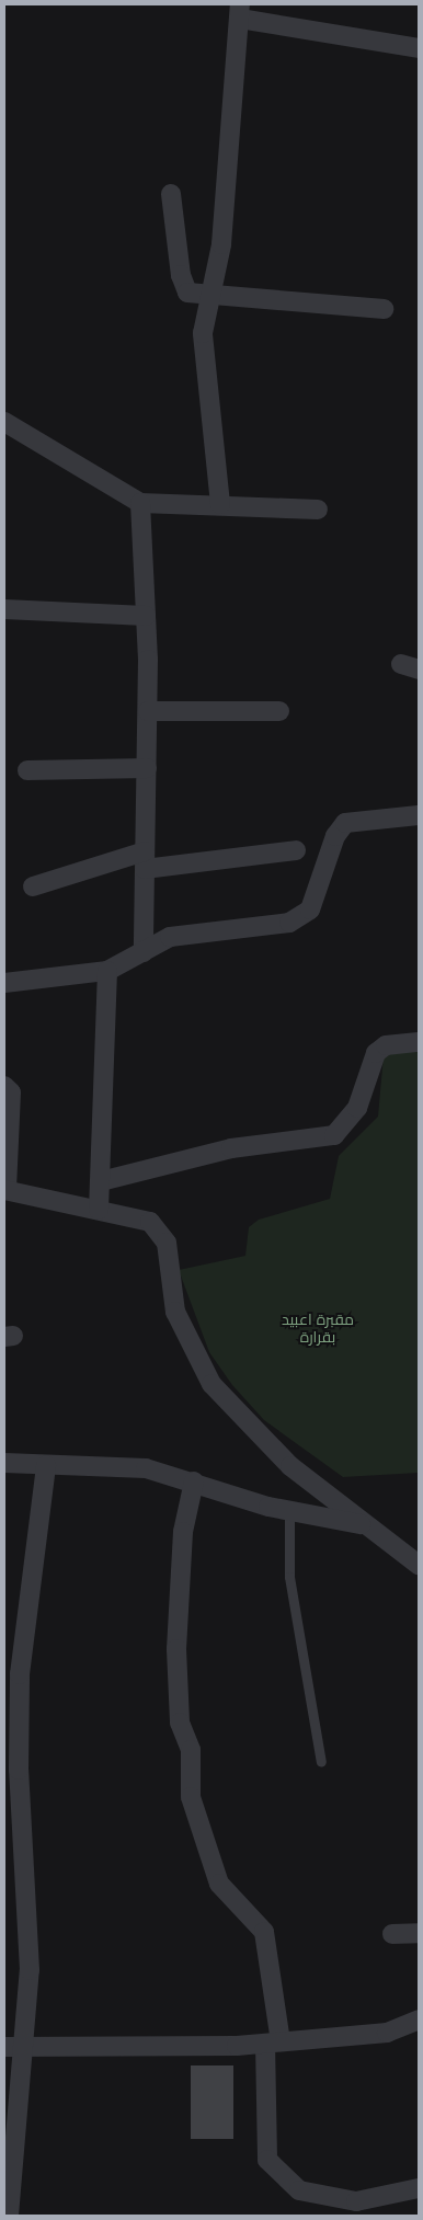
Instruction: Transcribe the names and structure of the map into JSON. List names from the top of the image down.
{
  "parks": ["مقبرة اعبيد بقرارة"]
}
